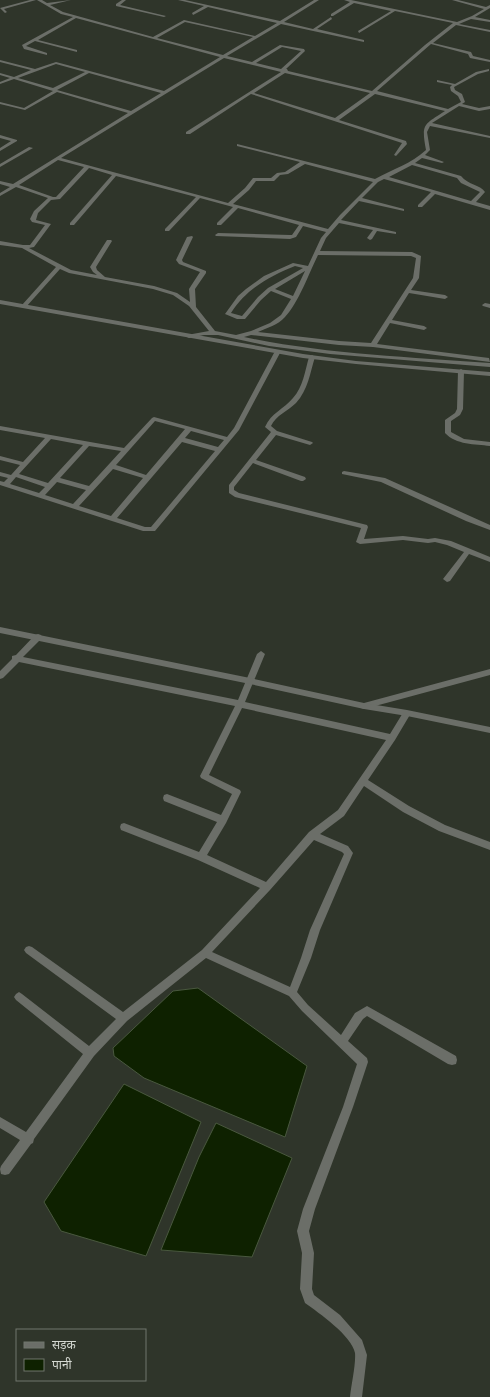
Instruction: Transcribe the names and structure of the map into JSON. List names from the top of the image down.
{
  "legend": ["सड़क", "पानी"]
}
